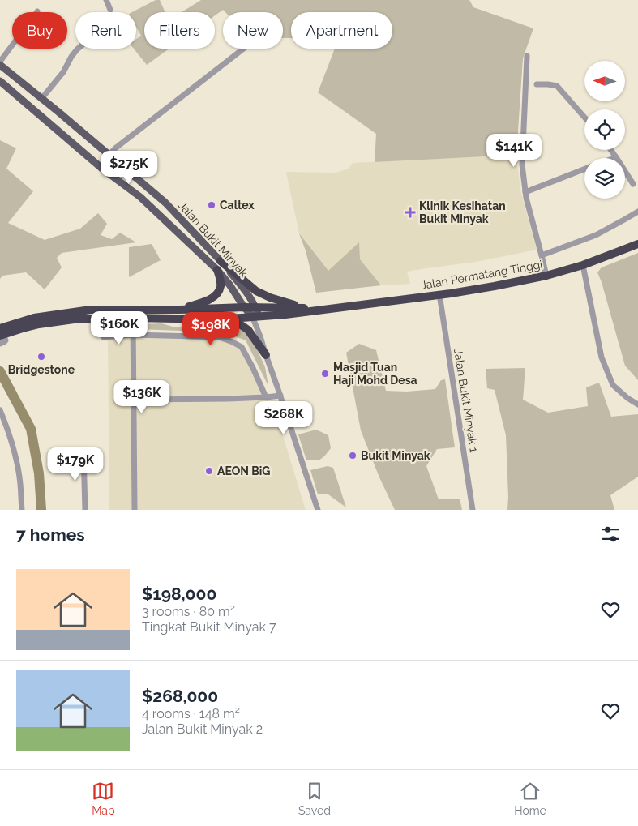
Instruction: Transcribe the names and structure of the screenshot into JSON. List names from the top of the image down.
{
  "streets": {
    "highway": ["Jalan Permatang Tinggi"],
    "main road": ["Jalan Bukit Minyak"],
    "street": ["Jalan Bukit Minyak 1"]
  },
  "crossings": [
    ["Jalan Permatang Tinggi", "Jalan Bukit Minyak 1"]
  ],
  "places": {
    "other": [
      "Caltex",
      "Bridgestone",
      "Masjid Tuan Haji Mohd Desa",
      "Bukit Minyak",
      "AEON BiG"
    ],
    "health": ["Klinik Kesihatan Bukit Minyak"]
  },
  "north": "left",
  "page": {
    "chip": [
      "Buy",
      "Rent",
      "Filters",
      "New",
      "Apartment"
    ],
    "price": [
      "$141K",
      "$275K",
      "$160K",
      "$198K",
      "$136K",
      "$268K",
      "$179K"
    ],
    "heading": "7 homes",
    "list": [
      {
        "name": "$198,000",
        "note": "3 rooms · 80 m² · Tingkat Bukit Minyak 7"
      },
      {
        "name": "$268,000",
        "note": "4 rooms · 148 m² · Jalan Bukit Minyak 2"
      }
    ],
    "tabs": ["Map", "Saved", "Home"]
  }
}
